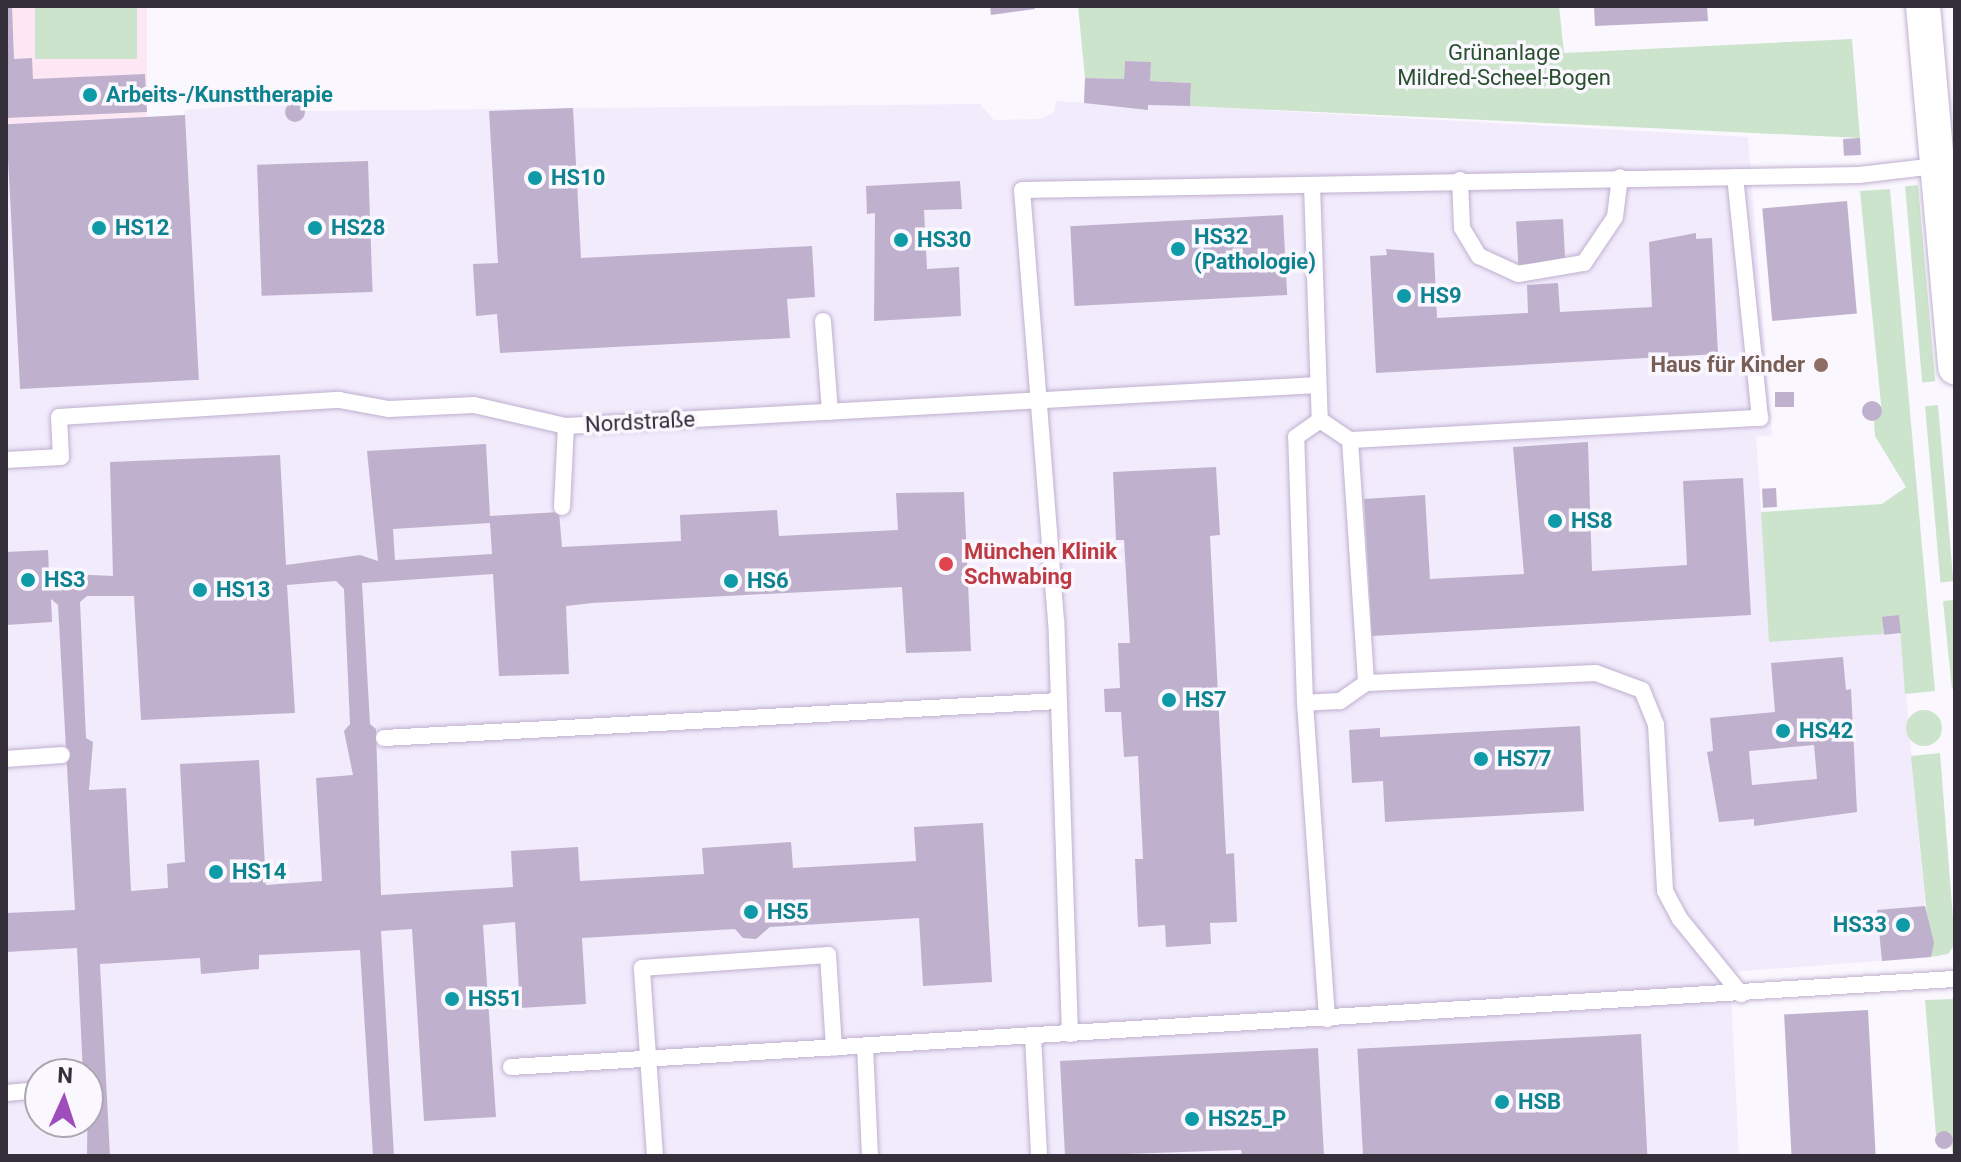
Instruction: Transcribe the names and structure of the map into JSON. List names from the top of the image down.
{
  "streets": {
    "lane": ["Nordstraße"]
  },
  "parks": ["Grünanlage Mildred-Scheel-Bogen"],
  "places": [
    "Arbeits-/Kunsttherapie",
    "HS10",
    "HS12",
    "HS28",
    "HS30",
    "HS32 (Pathologie)",
    "HS9",
    "Haus für Kinder",
    "HS8",
    "München Klinik Schwabing",
    "HS3",
    "HS6",
    "HS13",
    "HS7",
    "HS42",
    "HS77",
    "HS14",
    "HS5",
    "HS33",
    "HS51",
    "HSB",
    "HS25_P"
  ],
  "north": "top"
}
